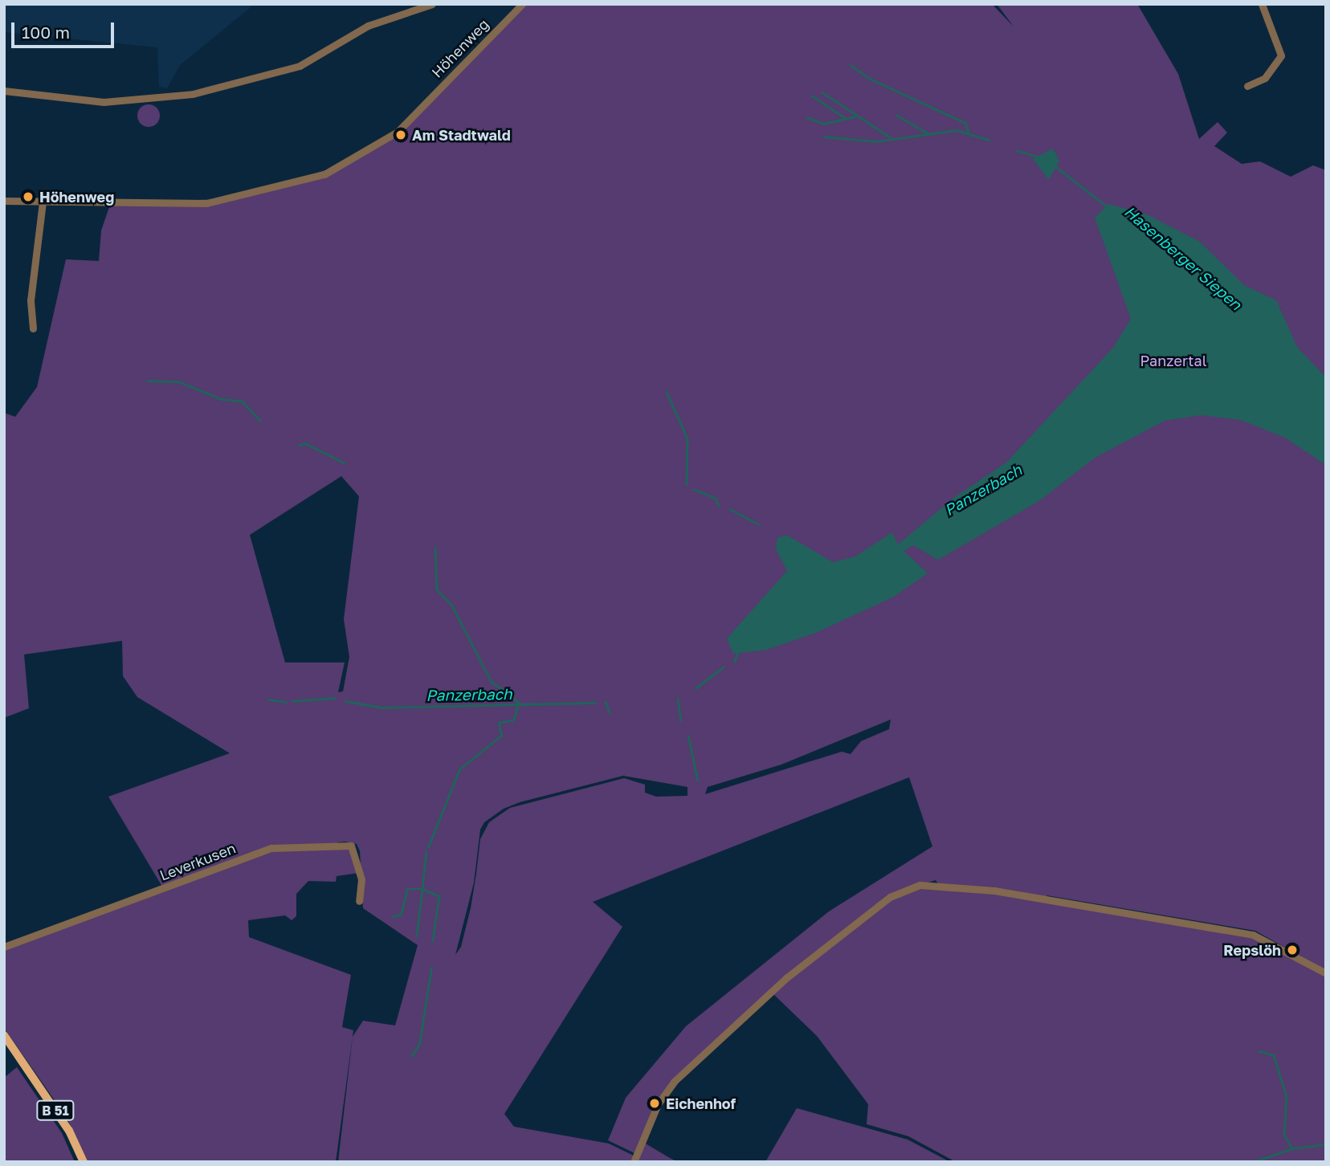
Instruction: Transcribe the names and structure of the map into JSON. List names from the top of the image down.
{
  "streets": {
    "main road": ["B 51"],
    "street": ["Höhenweg", "Leverkusen"]
  },
  "water": ["Hasenberger Siepen", "Panzerbach"],
  "parks": ["Panzertal"],
  "places": [
    "Am Stadtwald",
    "Höhenweg",
    "Repslöh",
    "Eichenhof"
  ],
  "scale_bar": "100 m"
}
